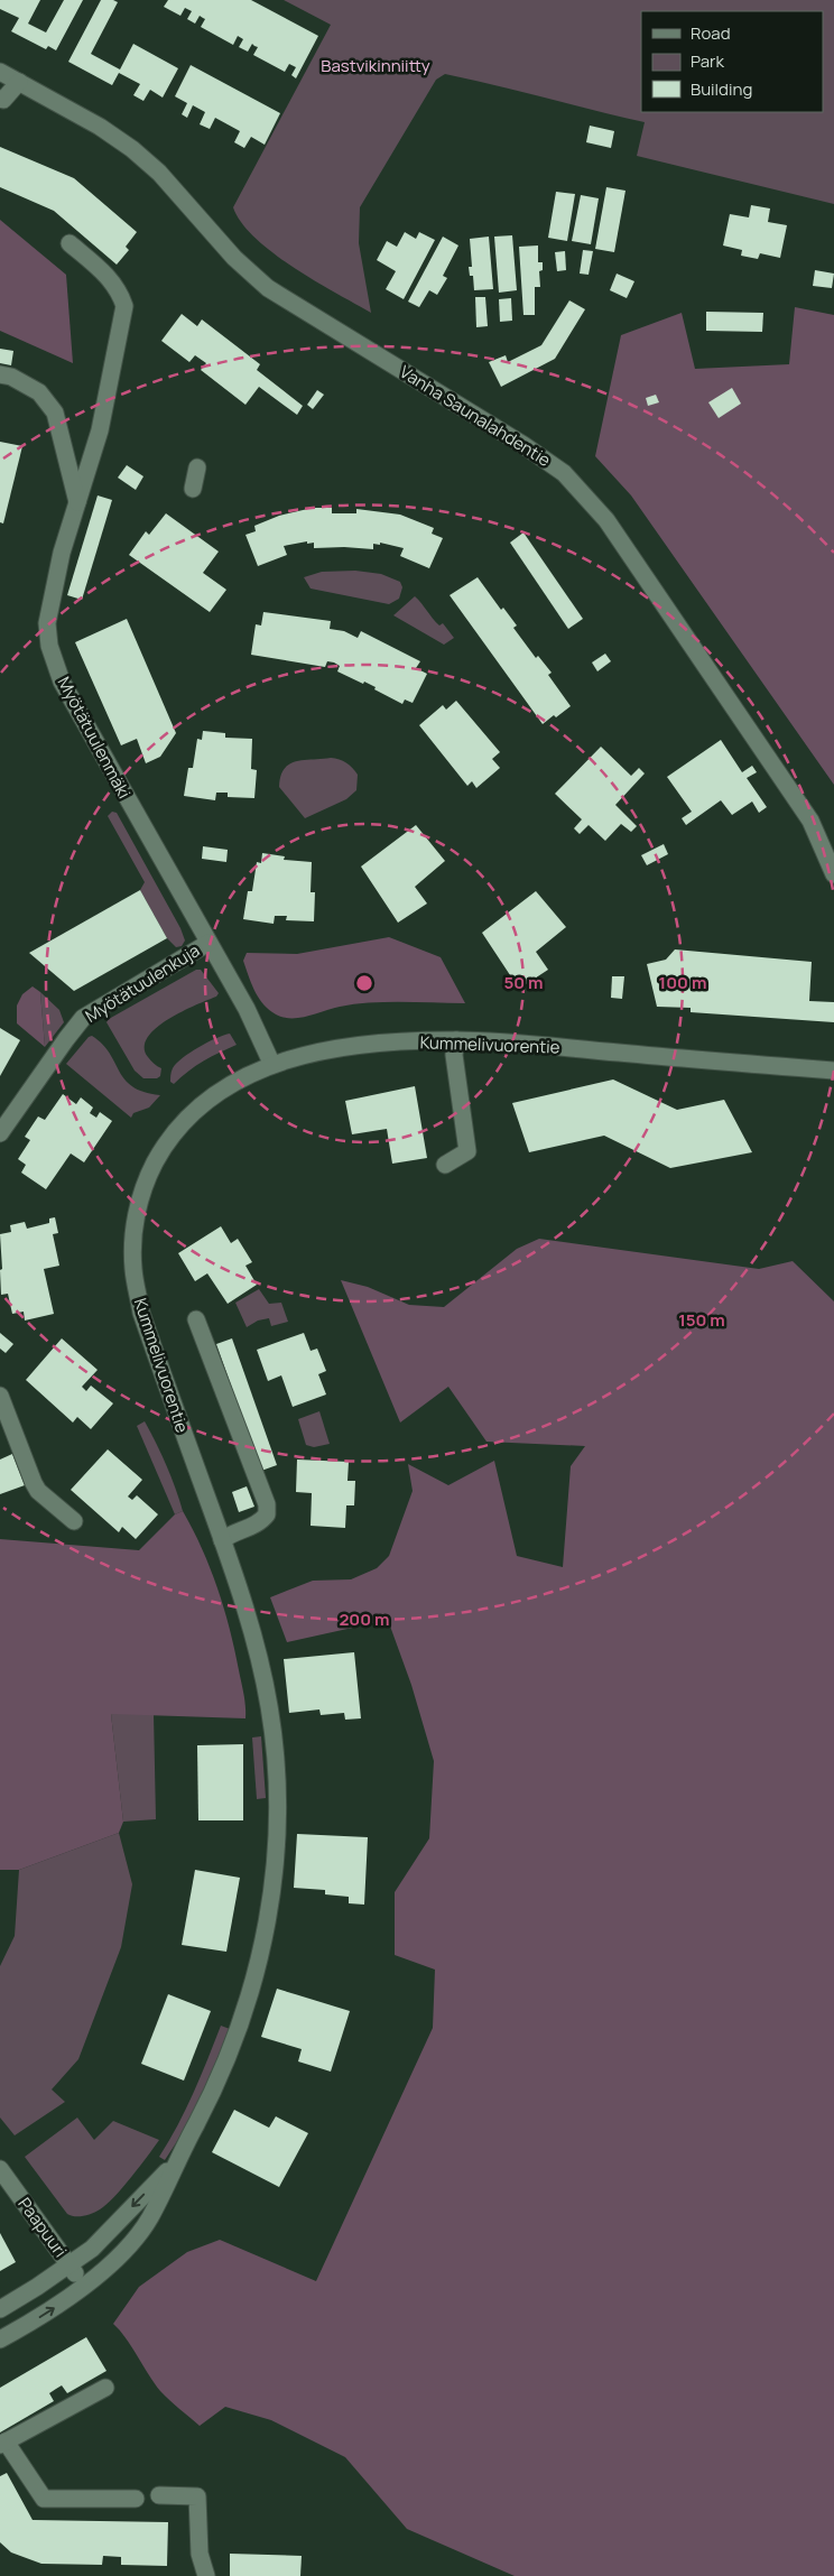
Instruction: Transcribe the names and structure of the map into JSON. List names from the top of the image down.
{
  "streets": {
    "street": [
      "Vanha Saunalahdentie",
      "Myötätuulenmäki",
      "Myötätuulenkuja",
      "Kummelivuorentie",
      "Paapuuri"
    ]
  },
  "crossings": [
    ["Myötätuulenmäki", "Myötätuulenkuja"],
    ["Myötätuulenmäki", "Kummelivuorentie"],
    ["Kummelivuorentie", "Paapuuri"]
  ],
  "parks": ["Bastvikinniitty"],
  "legend": ["Road", "Park", "Building"],
  "rings": [
    "50 m",
    "100 m",
    "150 m",
    "200 m"
  ]
}
